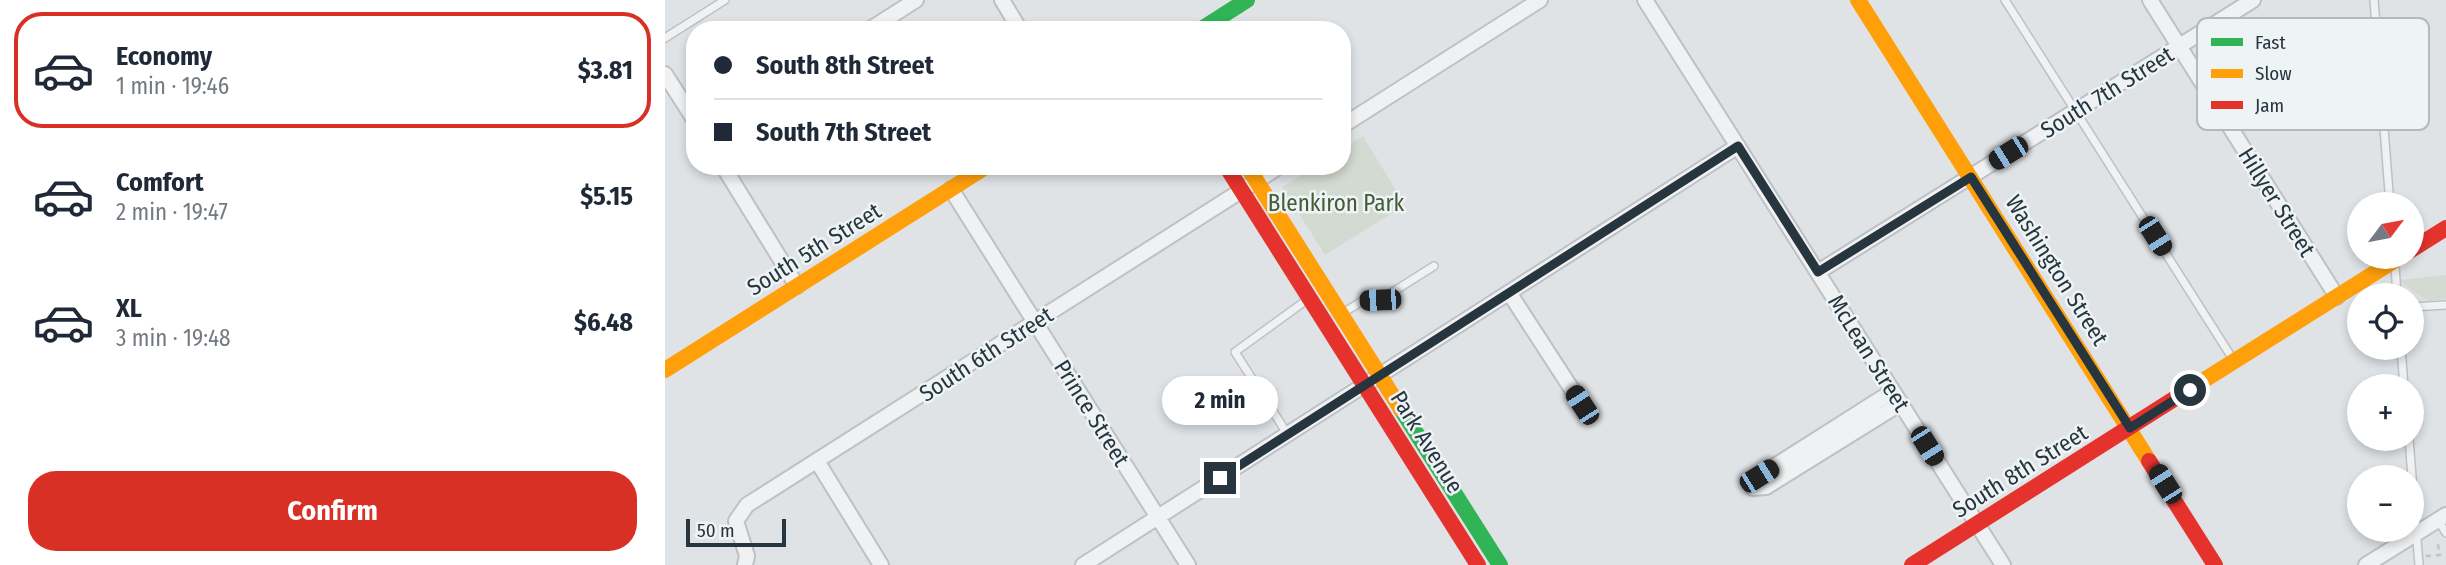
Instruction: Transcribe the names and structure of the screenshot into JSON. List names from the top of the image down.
{
  "streets": {
    "street": [
      "South 7th Street",
      "Hillyer Street",
      "South 5th Street",
      "Washington Street",
      "McLean Street",
      "South 6th Street",
      "Prince Street",
      "Park Avenue",
      "South 8th Street"
    ]
  },
  "crossings": [
    ["South 7th Street", "Hillyer Street"],
    ["South 7th Street", "Washington Street"],
    ["South 7th Street", "McLean Street"],
    ["Hillyer Street", "South 8th Street"],
    ["South 5th Street", "Prince Street"],
    ["Washington Street", "South 8th Street"],
    ["McLean Street", "South 8th Street"],
    ["South 6th Street", "Prince Street"],
    ["South 6th Street", "Park Avenue"]
  ],
  "parks": ["Blenkiron Park"],
  "legend": ["Fast", "Slow", "Jam"],
  "scale_bar": "50 m",
  "north": "top right",
  "page": {
    "list": [
      {
        "name": "Economy",
        "note": "1 min · 19:46",
        "value": "$3.81"
      },
      {
        "name": "Comfort",
        "note": "2 min · 19:47",
        "value": "$5.15"
      },
      {
        "name": "XL",
        "note": "3 min · 19:48",
        "value": "$6.48"
      }
    ],
    "banner": ["South 8th Street", "South 7th Street"],
    "map_buttons": ["+", "−"],
    "bubble": "2 min",
    "buttons": "Confirm",
    "scale": "50 m"
  }
}
